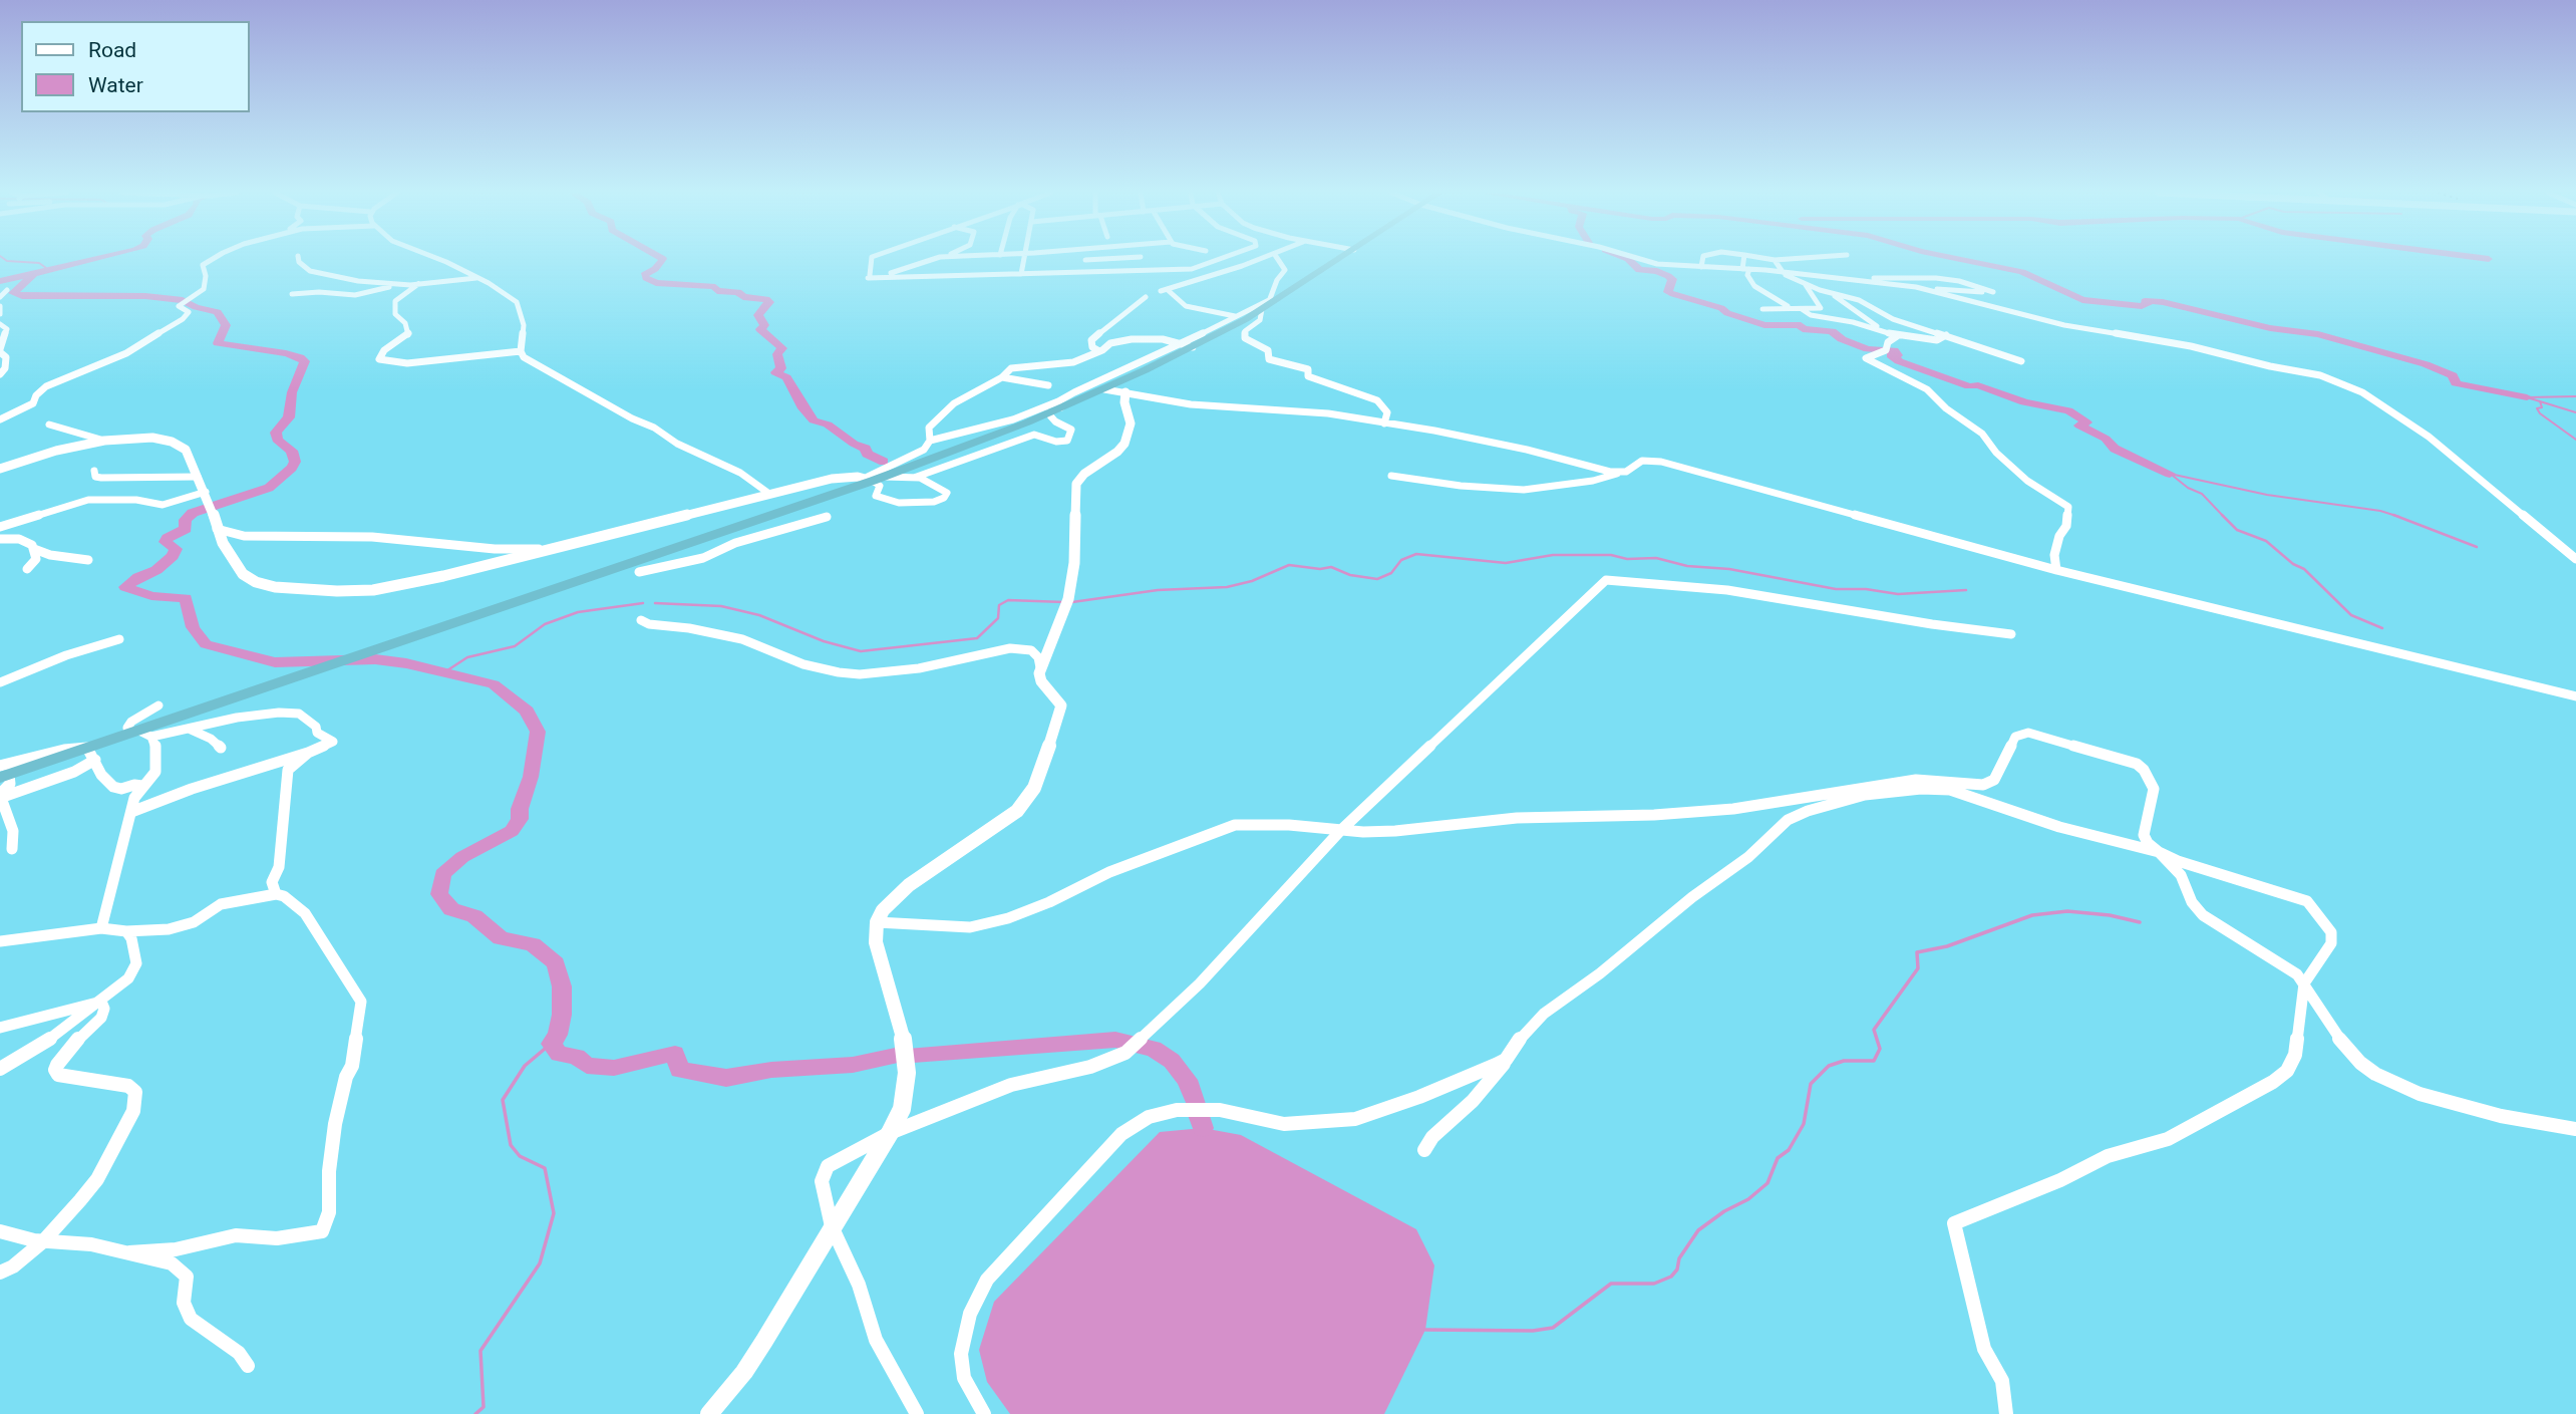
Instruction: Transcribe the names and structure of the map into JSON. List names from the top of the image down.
{
  "legend": ["Road", "Water"]
}
